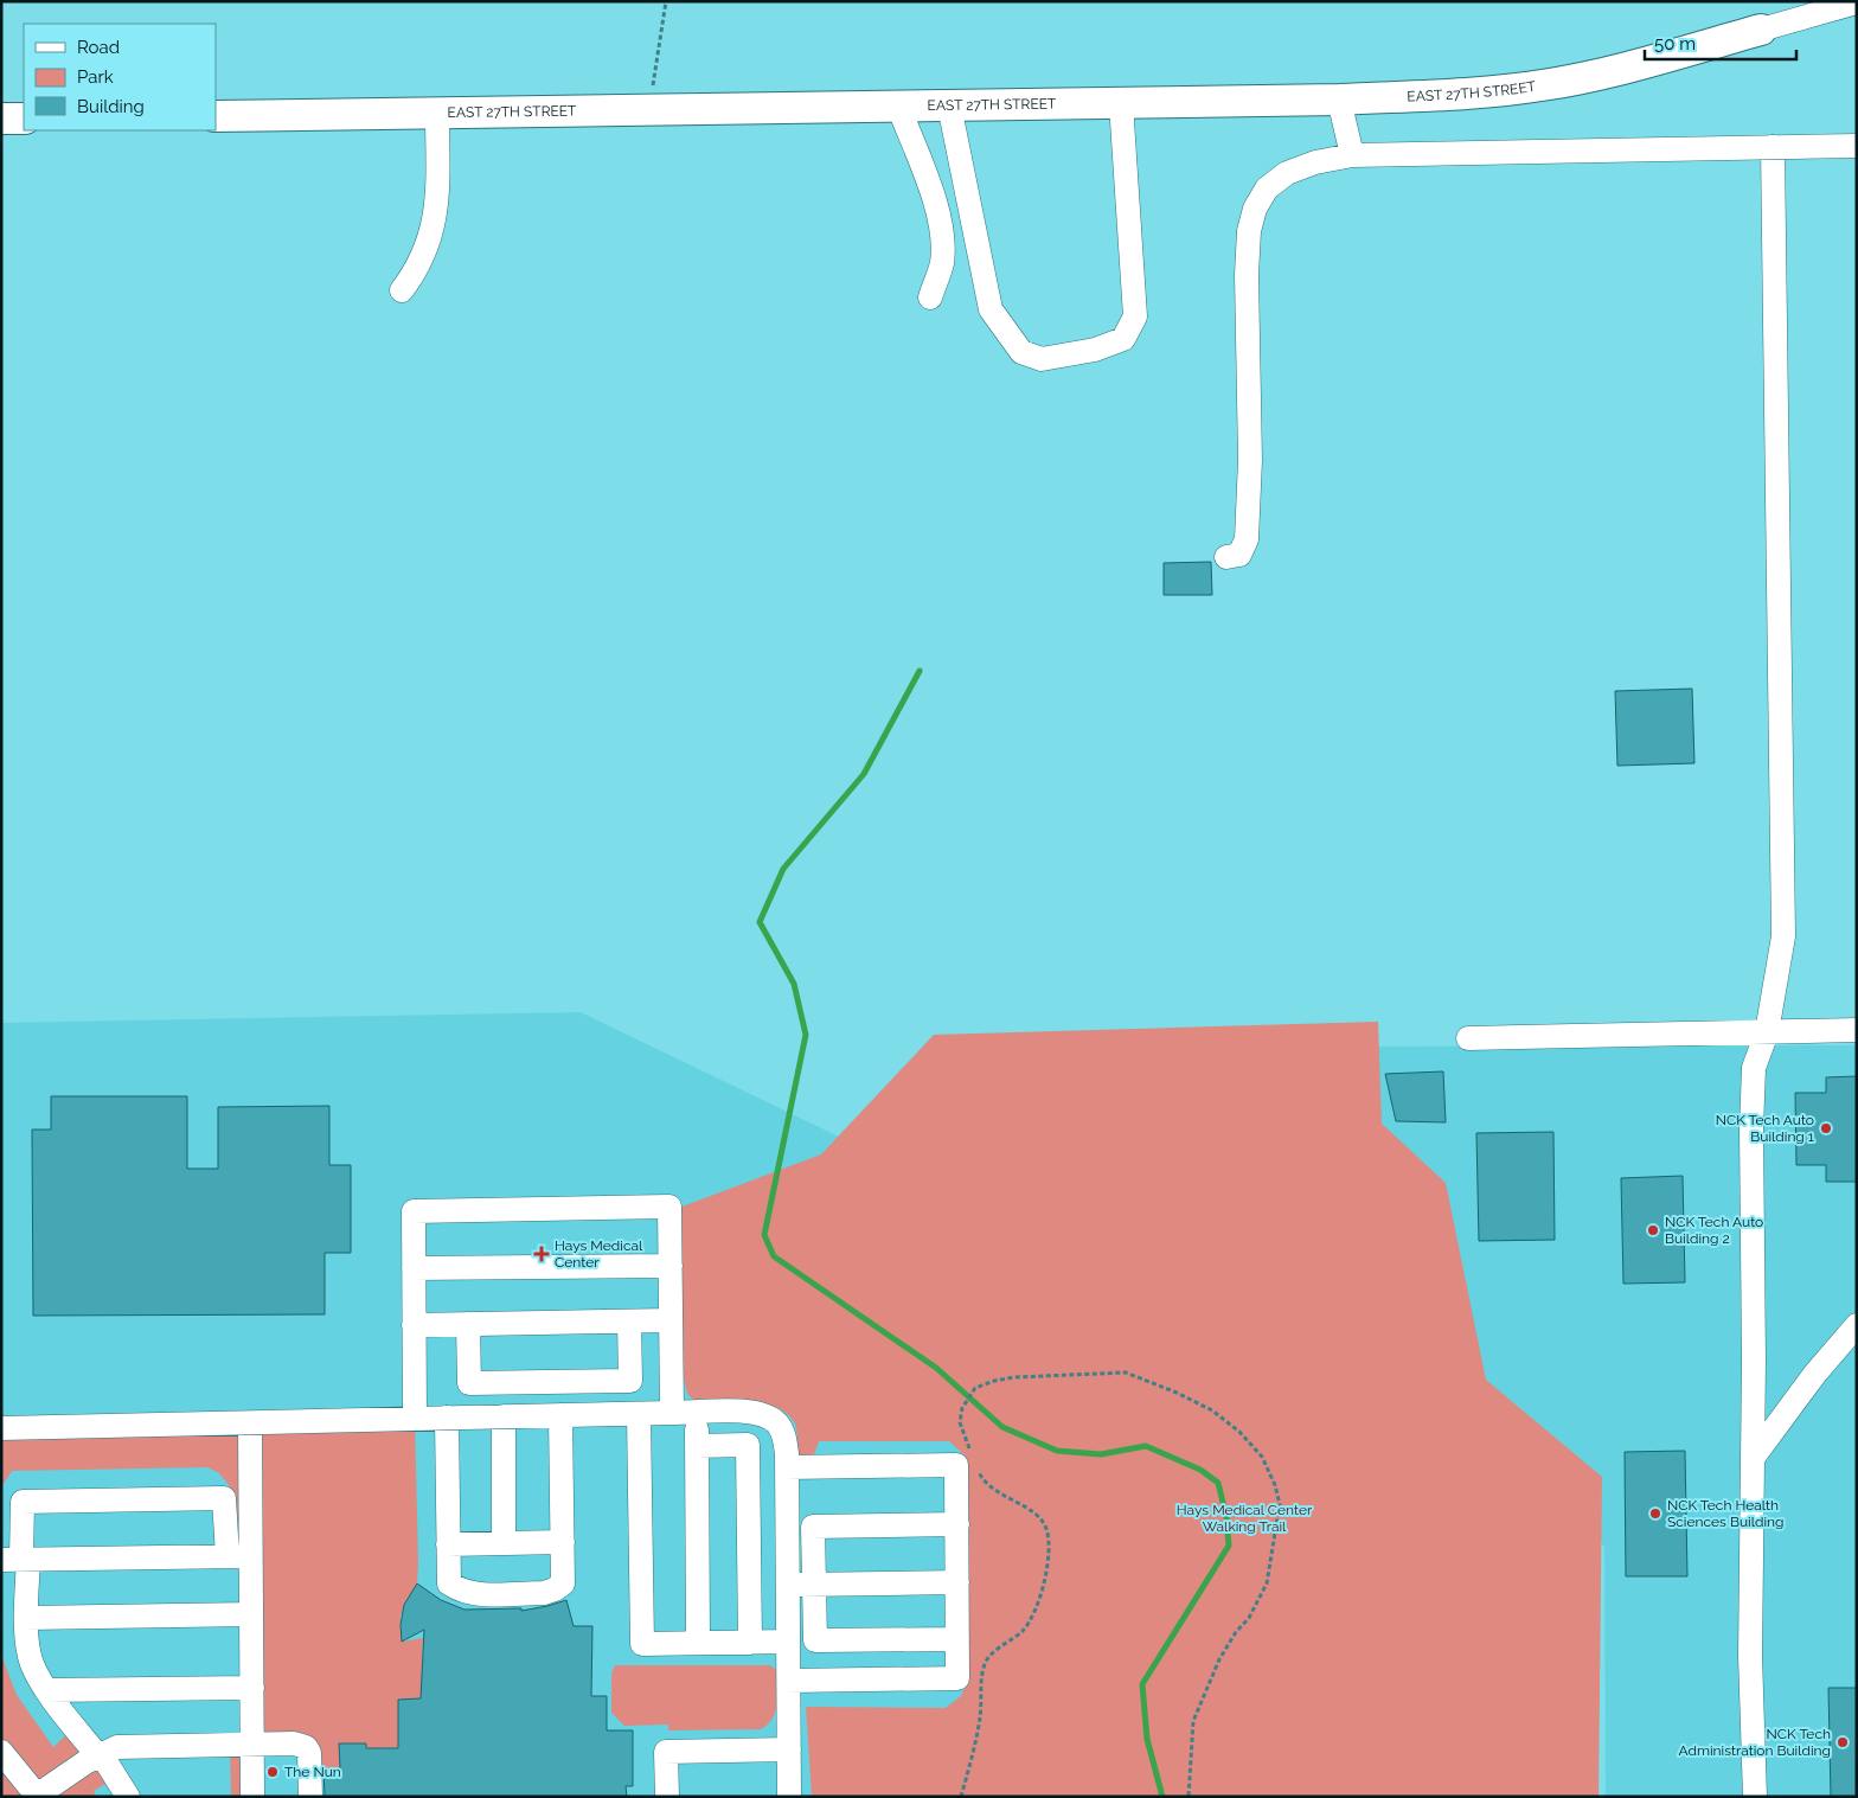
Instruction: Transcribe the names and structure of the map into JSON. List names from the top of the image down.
{
  "streets": {
    "main road": ["EAST 27TH STREET"]
  },
  "parks": ["Hays Medical Center Walking Trail"],
  "places": {
    "other": [
      "NCK Tech Auto Building 1",
      "NCK Tech Auto Building 2",
      "NCK Tech Health Sciences Building",
      "NCK Tech Administration Building",
      "The Nun"
    ],
    "health": ["Hays Medical Center"]
  },
  "legend": ["Road", "Park", "Building"],
  "scale_bar": "50 m"
}
